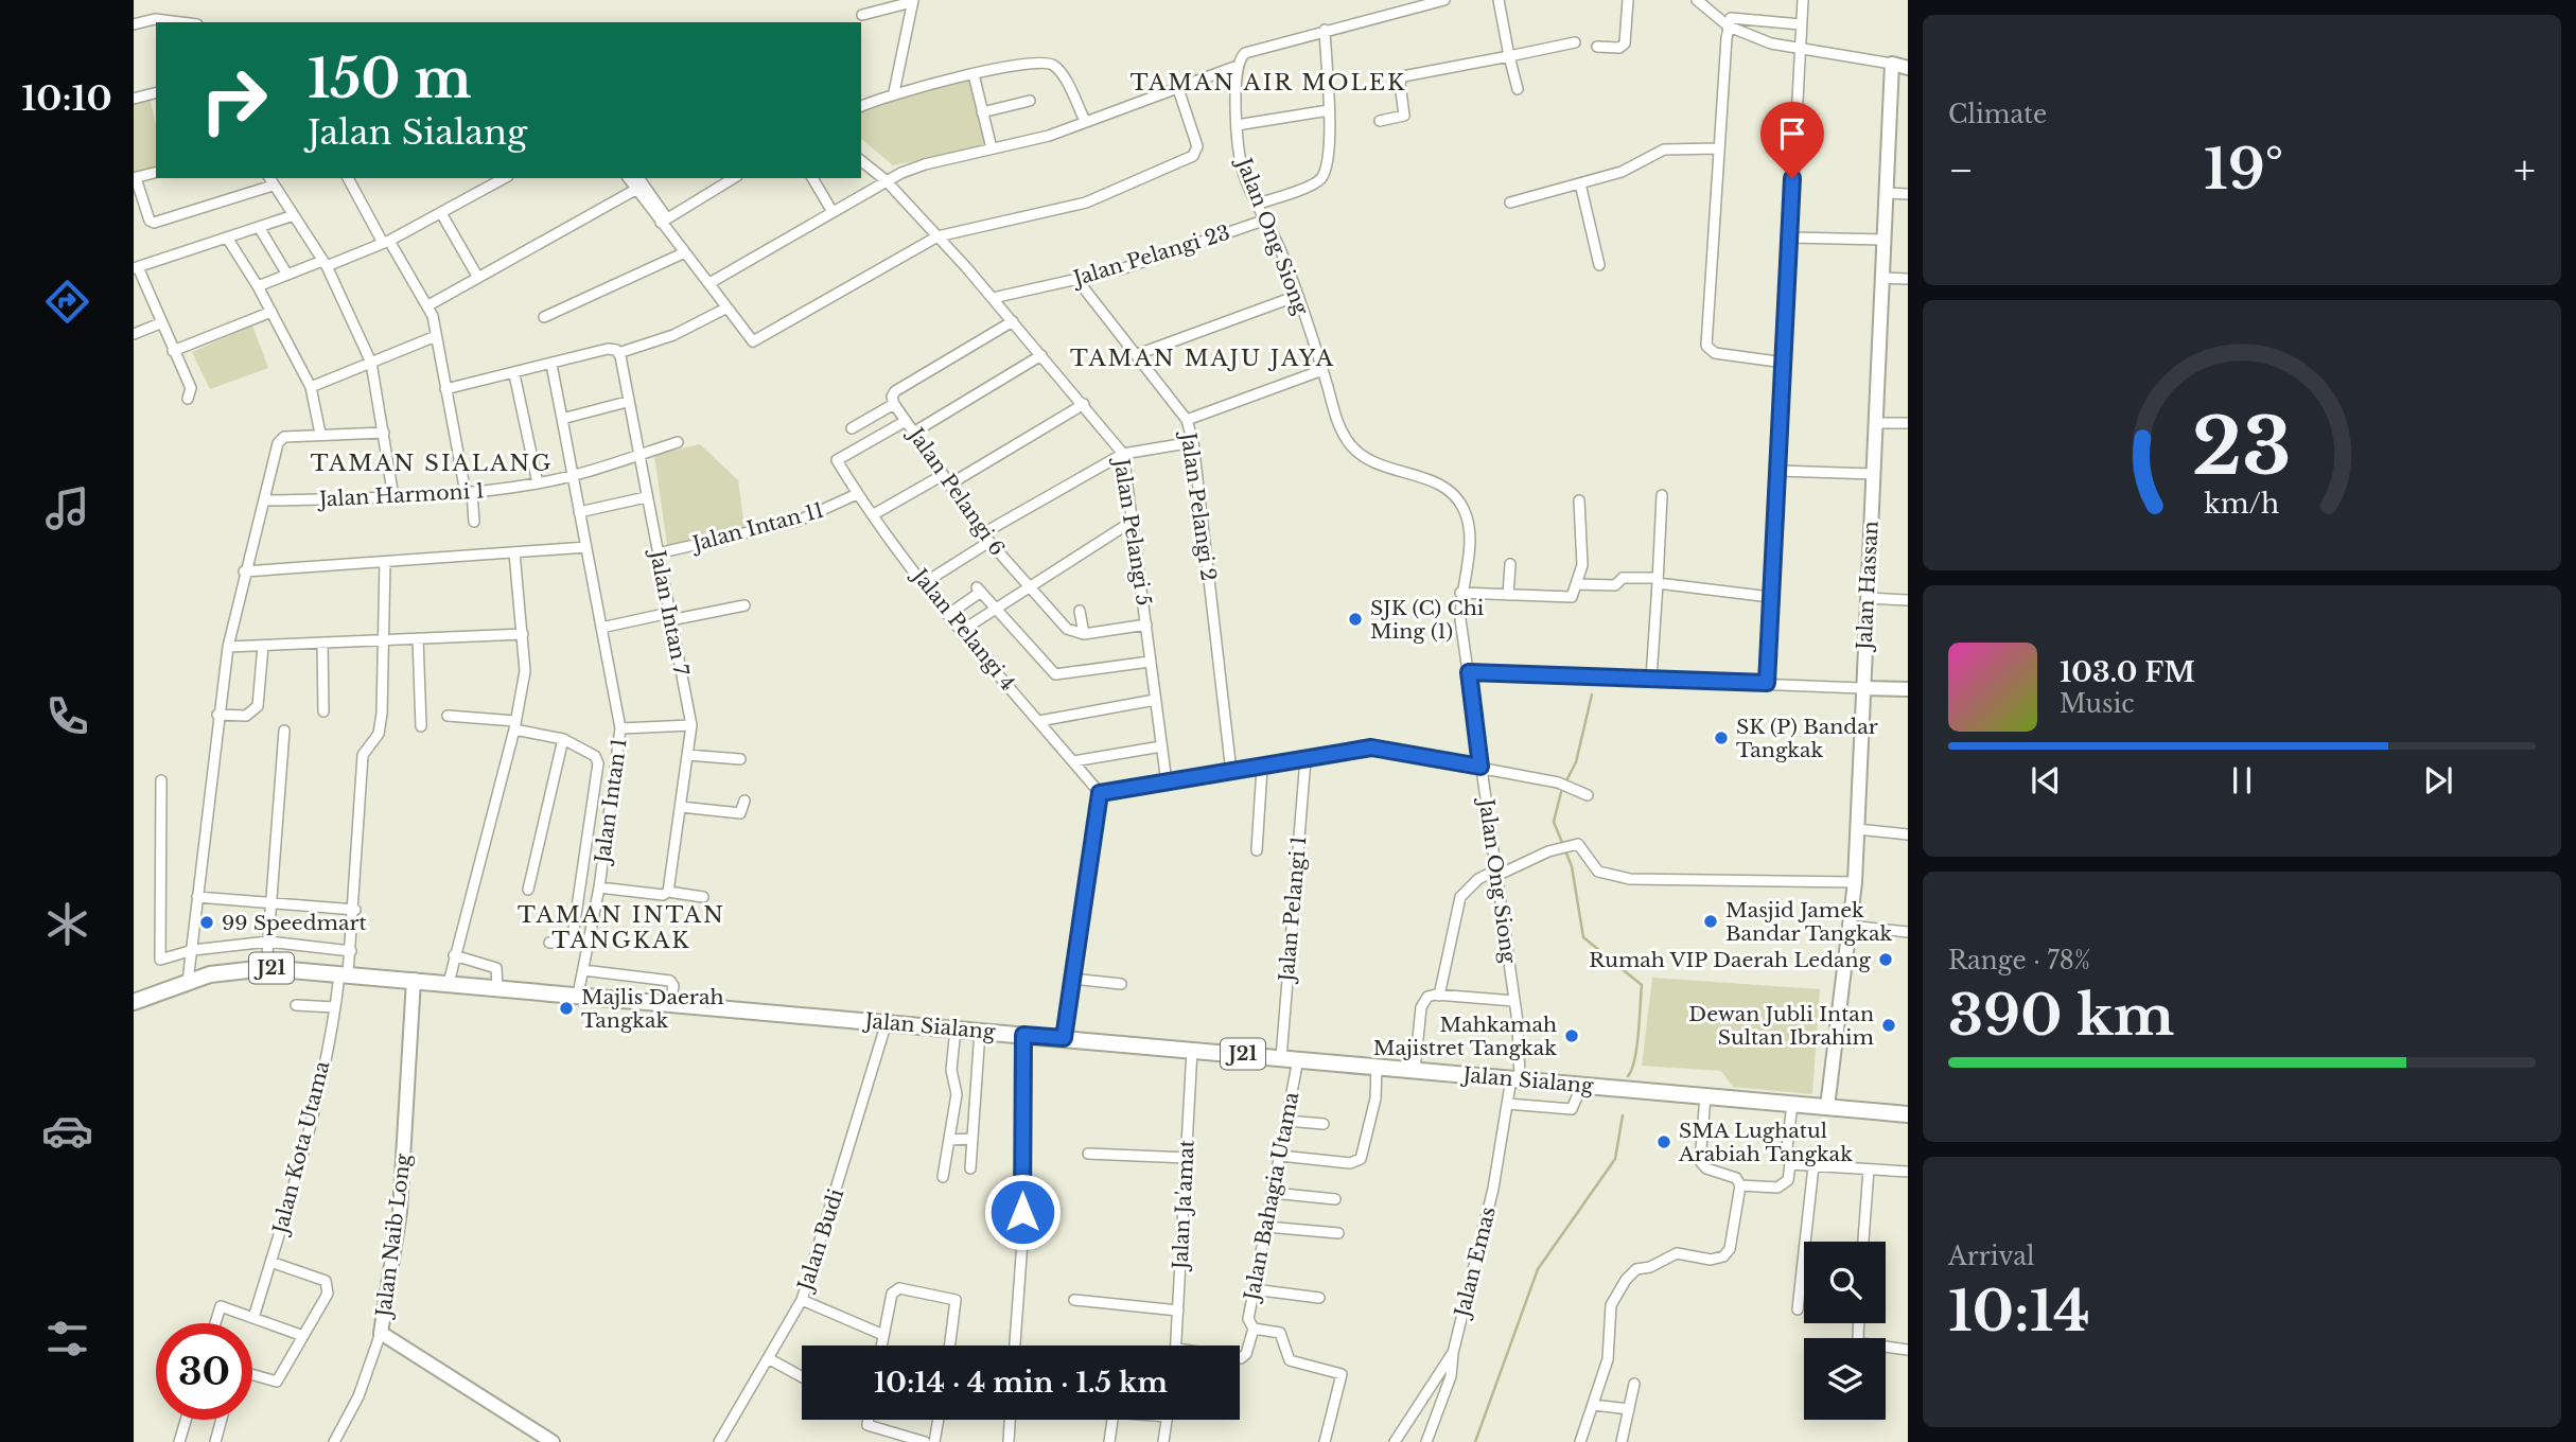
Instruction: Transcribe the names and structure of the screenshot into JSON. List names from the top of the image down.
{
  "streets": {
    "main road": ["J21", "Jalan Sialang"],
    "street": [
      "Jalan Ong Siong",
      "Jalan Pelangi 23",
      "Jalan Pelangi 6",
      "Jalan Harmoni 1",
      "Jalan Pelangi 2",
      "Jalan Intan 11",
      "Jalan Pelangi 5",
      "Jalan Hassan",
      "Jalan Intan 7",
      "Jalan Pelangi 4",
      "Jalan Intan 1",
      "Jalan Pelangi 1",
      "Jalan Kota Utama",
      "Jalan Bahagia Utama",
      "Jalan Ja'amat",
      "Jalan Naib Long",
      "Jalan Budi",
      "Jalan Emas"
    ]
  },
  "crossings": [
    ["Jalan Ong Siong", "Jalan Pelangi 23"],
    ["Jalan Ong Siong", "Jalan Sialang"],
    ["Jalan Ong Siong", "Jalan Emas"],
    ["Jalan Pelangi 23", "Jalan Pelangi 2"],
    ["Jalan Pelangi 23", "Jalan Pelangi 5"],
    ["Jalan Pelangi 6", "Jalan Pelangi 4"],
    ["Jalan Harmoni 1", "Jalan Intan 7"],
    ["Jalan Harmoni 1", "Jalan Intan 1"],
    ["Jalan Intan 11", "Jalan Intan 7"],
    ["Jalan Intan 11", "Jalan Pelangi 4"],
    ["Jalan Hassan", "Jalan Sialang"],
    ["Jalan Intan 1", "Jalan Sialang"],
    ["Jalan Pelangi 1", "Jalan Sialang"],
    ["Jalan Sialang", "Jalan Kota Utama"],
    ["Jalan Sialang", "Jalan Bahagia Utama"],
    ["Jalan Sialang", "Jalan Ja'amat"],
    ["Jalan Sialang", "Jalan Naib Long"],
    ["Jalan Sialang", "Jalan Budi"],
    ["Jalan Sialang", "Jalan Emas"]
  ],
  "districts": [
    "TAMAN AIR MOLEK",
    "TAMAN MAJU JAYA",
    "TAMAN SIALANG",
    "TAMAN INTAN TANGKAK"
  ],
  "places": [
    "SJK (C) Chi Ming (1)",
    "SK (P) Bandar Tangkak",
    "Masjid Jamek Bandar Tangkak",
    "99 Speedmart",
    "Rumah VIP Daerah Ledang",
    "Majlis Daerah Tangkak",
    "Dewan Jubli Intan Sultan Ibrahim",
    "Mahkamah Majistret Tangkak",
    "SMA Lughatul Arabiah Tangkak"
  ],
  "page": {
    "tabs": "10:10",
    "tile": [
      "Climate",
      ["Range · 78%", "390 km"],
      ["Arrival", "10:14"]
    ],
    "turn": ["150 m", "Jalan Sialang"],
    "heat": ["−", "19°", "+"],
    "song": ["103.0 FM", "Music"],
    "limit": "30",
    "trip": "10:14 · 4 min · 1.5 km",
    "gauge": ["23", "km/h"]
  }
}
